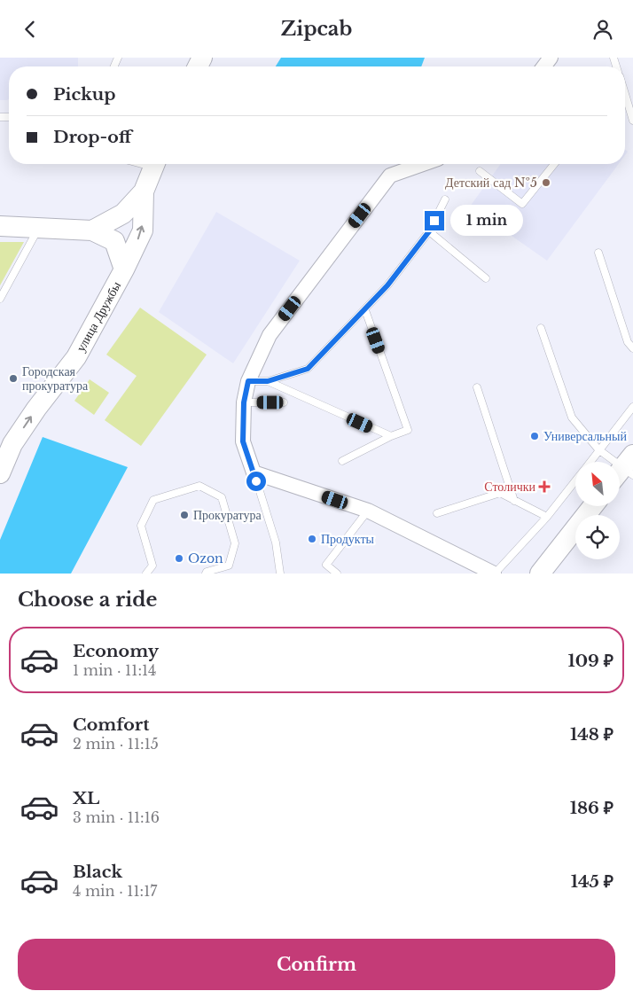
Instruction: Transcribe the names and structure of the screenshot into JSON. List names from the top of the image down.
{
  "streets": {
    "street": ["улица Дружбы"]
  },
  "places": {
    "other": [
      "Детский сад №5",
      "Городская прокуратура",
      "Универсальный",
      "Прокуратура",
      "Продукты",
      "Ozon"
    ],
    "health": ["Столички"]
  },
  "north": "top left",
  "page": {
    "header": "Zipcab",
    "banner": ["Pickup", "Drop-off"],
    "bubble": "1 min",
    "heading": "Choose a ride",
    "list": [
      {
        "name": "Economy",
        "note": "1 min · 11:14",
        "value": "109 ₽"
      },
      {
        "name": "Comfort",
        "note": "2 min · 11:15",
        "value": "148 ₽"
      },
      {
        "name": "XL",
        "note": "3 min · 11:16",
        "value": "186 ₽"
      },
      {
        "name": "Black",
        "note": "4 min · 11:17",
        "value": "145 ₽"
      }
    ],
    "buttons": "Confirm"
  }
}
